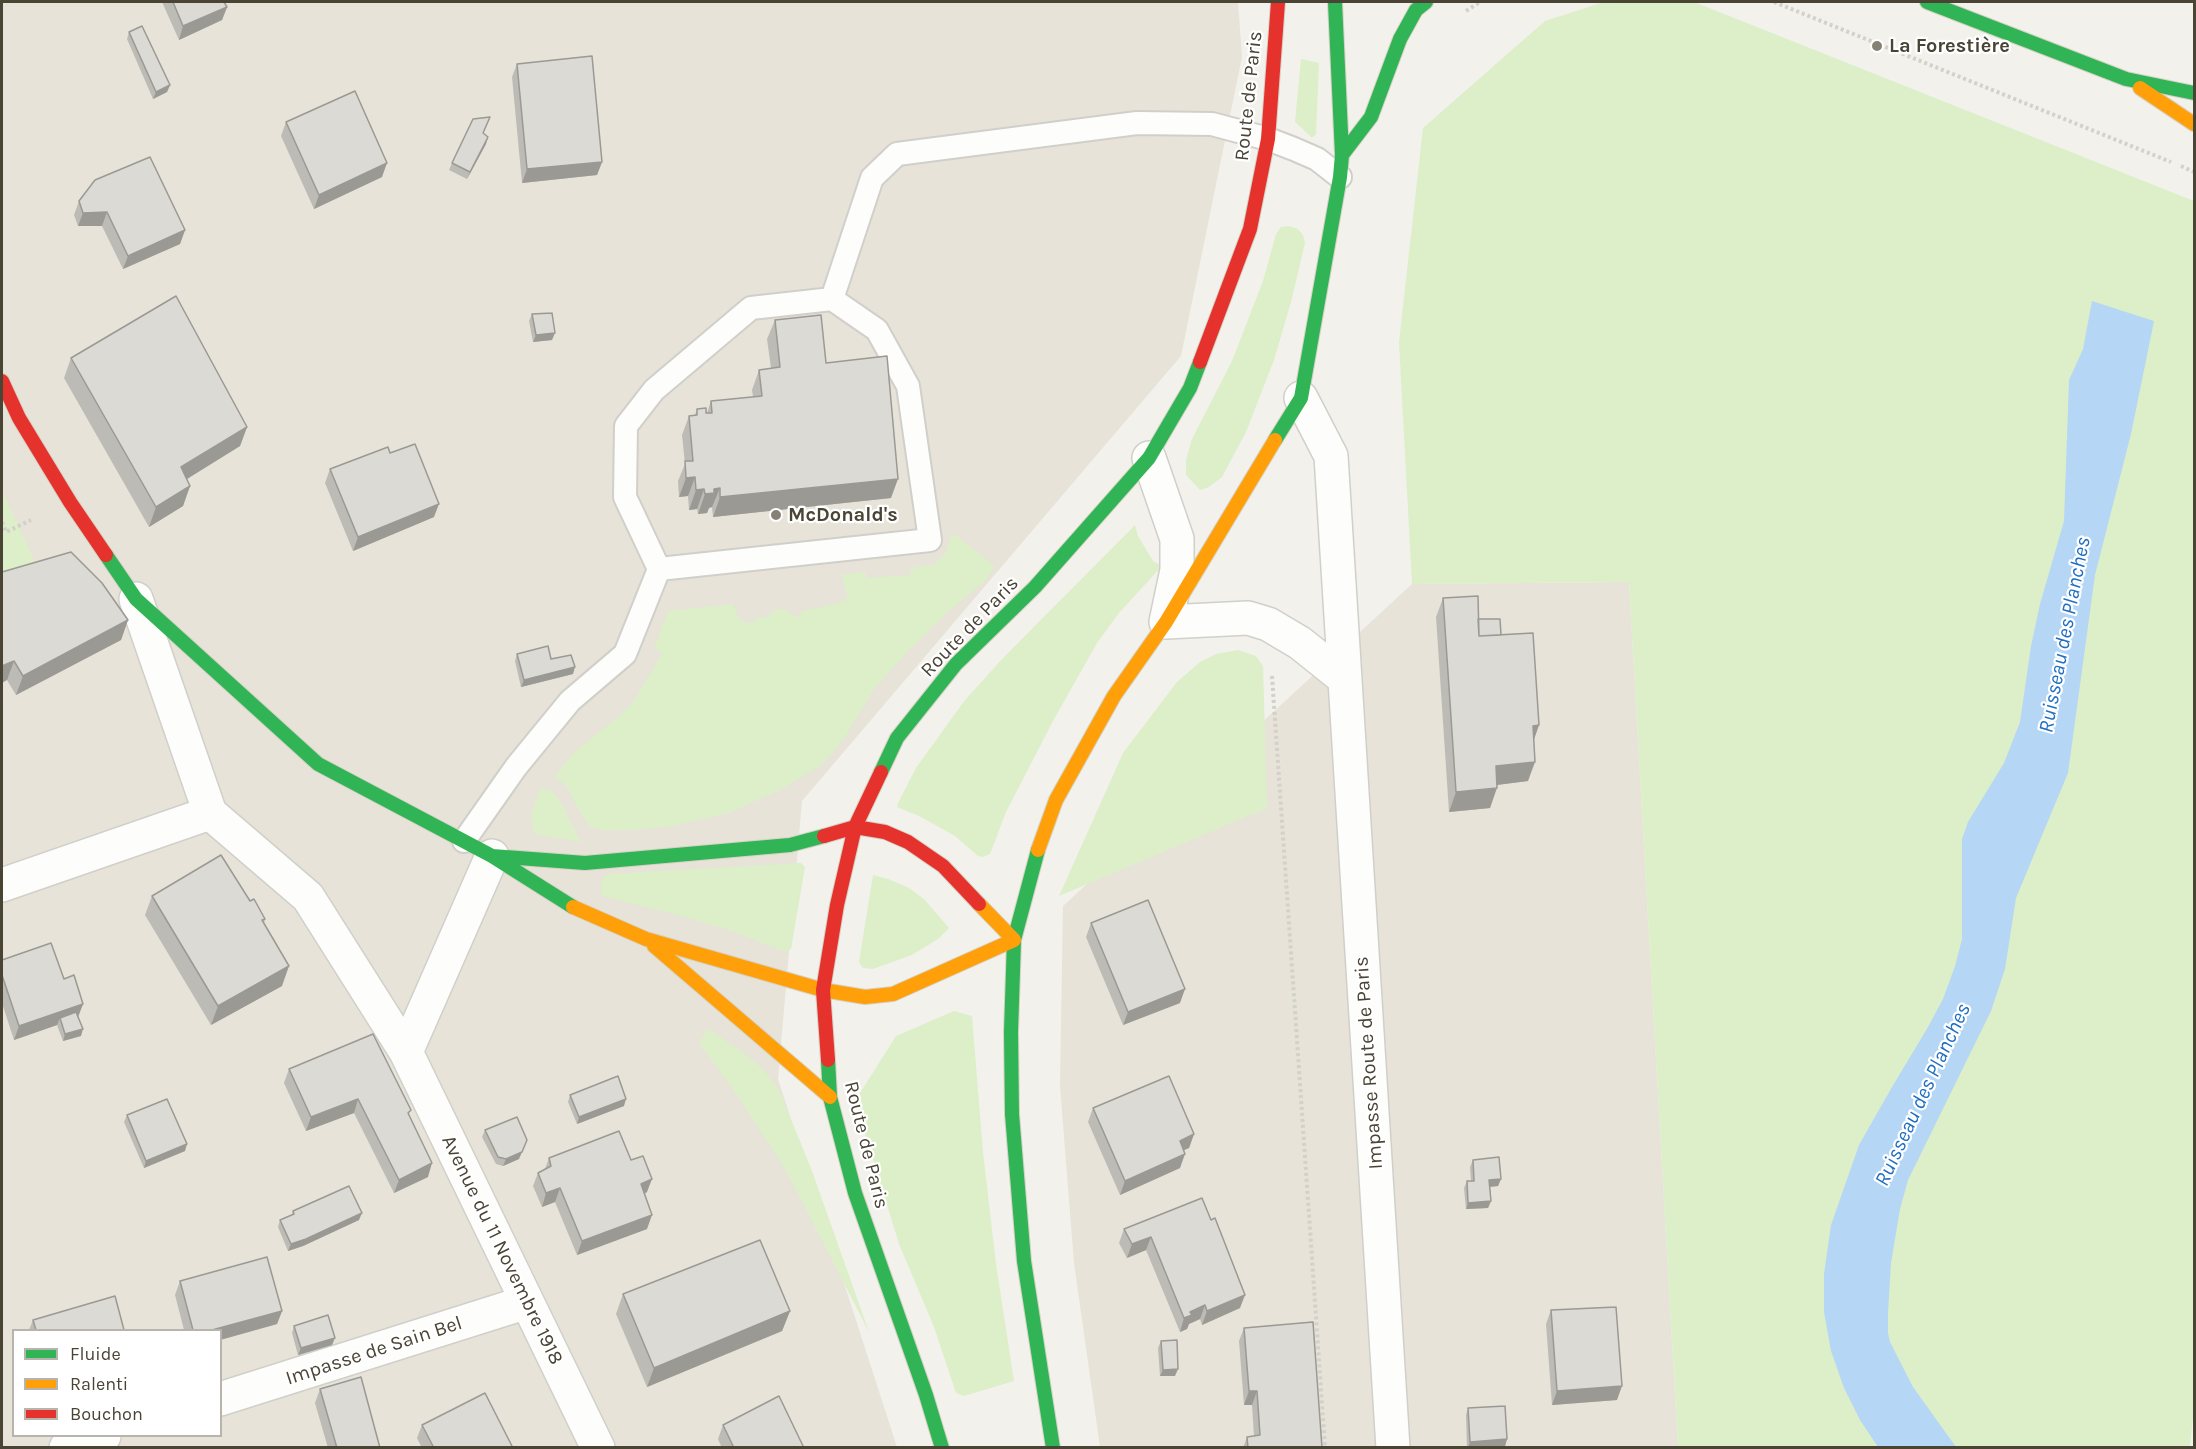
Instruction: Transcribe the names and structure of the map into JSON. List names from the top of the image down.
{
  "streets": {
    "main road": ["Route de Paris"],
    "street": ["Impasse Route de Paris", "Avenue du 11 Novembre 1918", "Impasse de Sain Bel"]
  },
  "crossings": [
    ["Avenue du 11 Novembre 1918", "Impasse de Sain Bel"]
  ],
  "water": ["Ruisseau des Planches"],
  "places": ["La Forestière", "McDonald's"],
  "legend": ["Fluide", "Ralenti", "Bouchon"]
}
